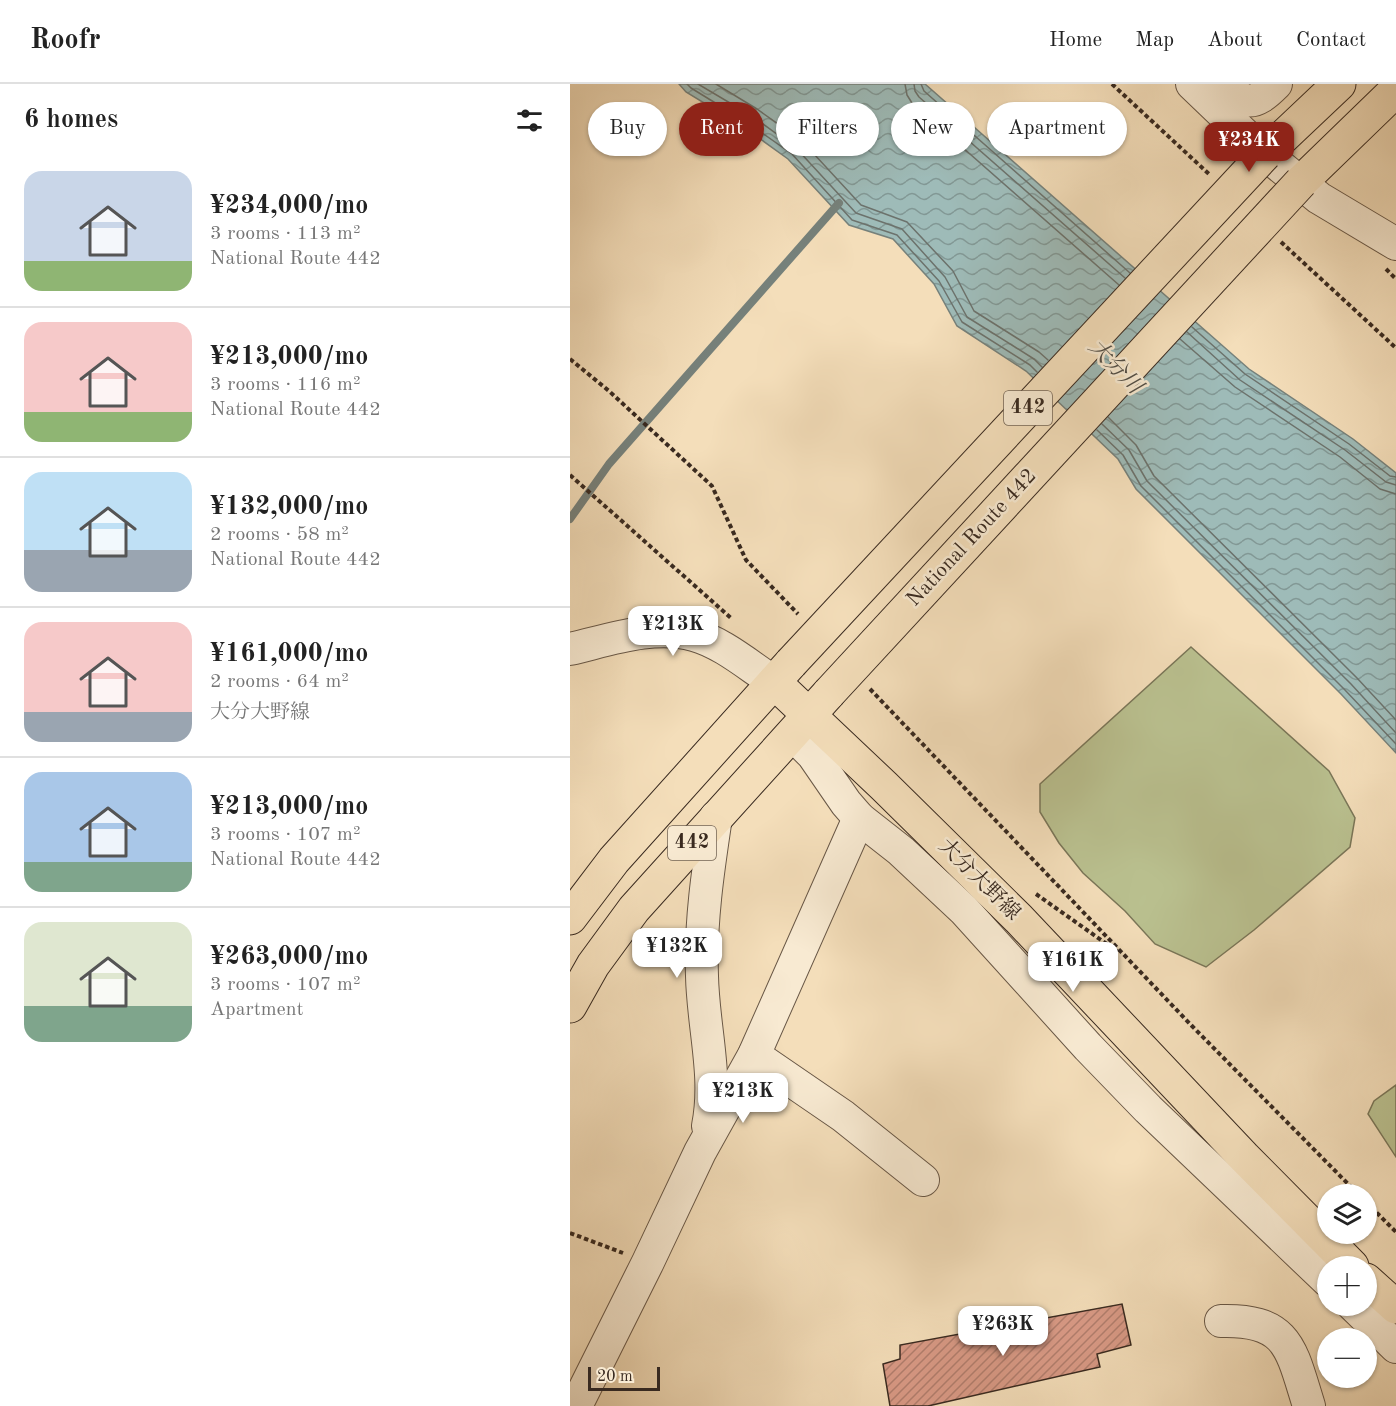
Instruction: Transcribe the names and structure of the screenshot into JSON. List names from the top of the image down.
{
  "streets": {
    "main road": ["442", "National Route 442", "大分大野線"]
  },
  "crossings": [
    ["442", "大分大野線"],
    ["National Route 442", "大分大野線"]
  ],
  "water": ["大分川"],
  "scale_bar": "20 m",
  "page": {
    "header": "Roofr",
    "nav": [
      "Home",
      "Map",
      "About",
      "Contact"
    ],
    "heading": "6 homes",
    "chip": [
      "Buy",
      "Rent",
      "Filters",
      "New",
      "Apartment"
    ],
    "price": [
      "¥234K",
      "¥213K",
      "¥132K",
      "¥161K",
      "¥213K",
      "¥263K"
    ],
    "list": [
      {
        "name": "¥234,000/mo",
        "note": "3 rooms · 113 m² · National Route 442"
      },
      {
        "name": "¥213,000/mo",
        "note": "3 rooms · 116 m² · National Route 442"
      },
      {
        "name": "¥132,000/mo",
        "note": "2 rooms · 58 m² · National Route 442"
      },
      {
        "name": "¥161,000/mo",
        "note": "2 rooms · 64 m² · 大分大野線"
      },
      {
        "name": "¥213,000/mo",
        "note": "3 rooms · 107 m² · National Route 442"
      },
      {
        "name": "¥263,000/mo",
        "note": "3 rooms · 107 m² · Apartment"
      }
    ],
    "map_buttons": ["+", "−"],
    "scale": "20 m"
  }
}
